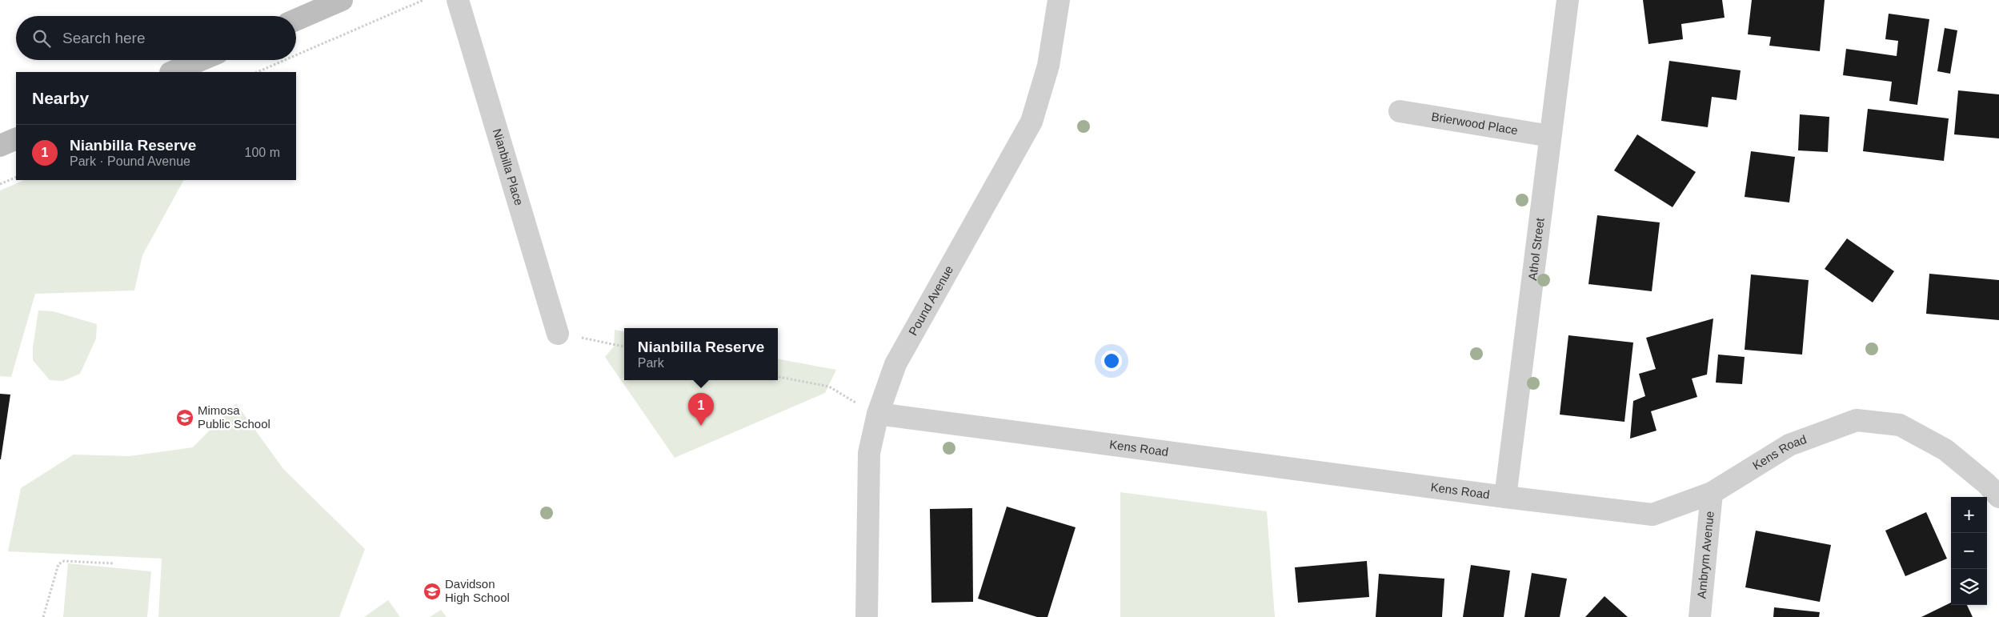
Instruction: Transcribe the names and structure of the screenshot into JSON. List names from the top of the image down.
{
  "streets": {
    "street": [
      "Brierwood Place",
      "Nianbilla Place",
      "Athol Street",
      "Pound Avenue",
      "Kens Road",
      "Ambrym Avenue"
    ]
  },
  "crossings": [
    ["Brierwood Place", "Athol Street"],
    ["Athol Street", "Kens Road"],
    ["Pound Avenue", "Kens Road"],
    ["Kens Road", "Ambrym Avenue"]
  ],
  "places": {
    "school or university": ["Mimosa Public School", "Davidson High School"]
  },
  "page": {
    "search": "Search here",
    "heading": "Nearby",
    "list": [
      {
        "mark": "1",
        "name": "Nianbilla Reserve",
        "note": "Park · Pound Avenue",
        "value": "100 m"
      }
    ],
    "popup": ["Nianbilla Reserve", "Park"],
    "pins": "1",
    "map_buttons": ["+", "−"]
  }
}
